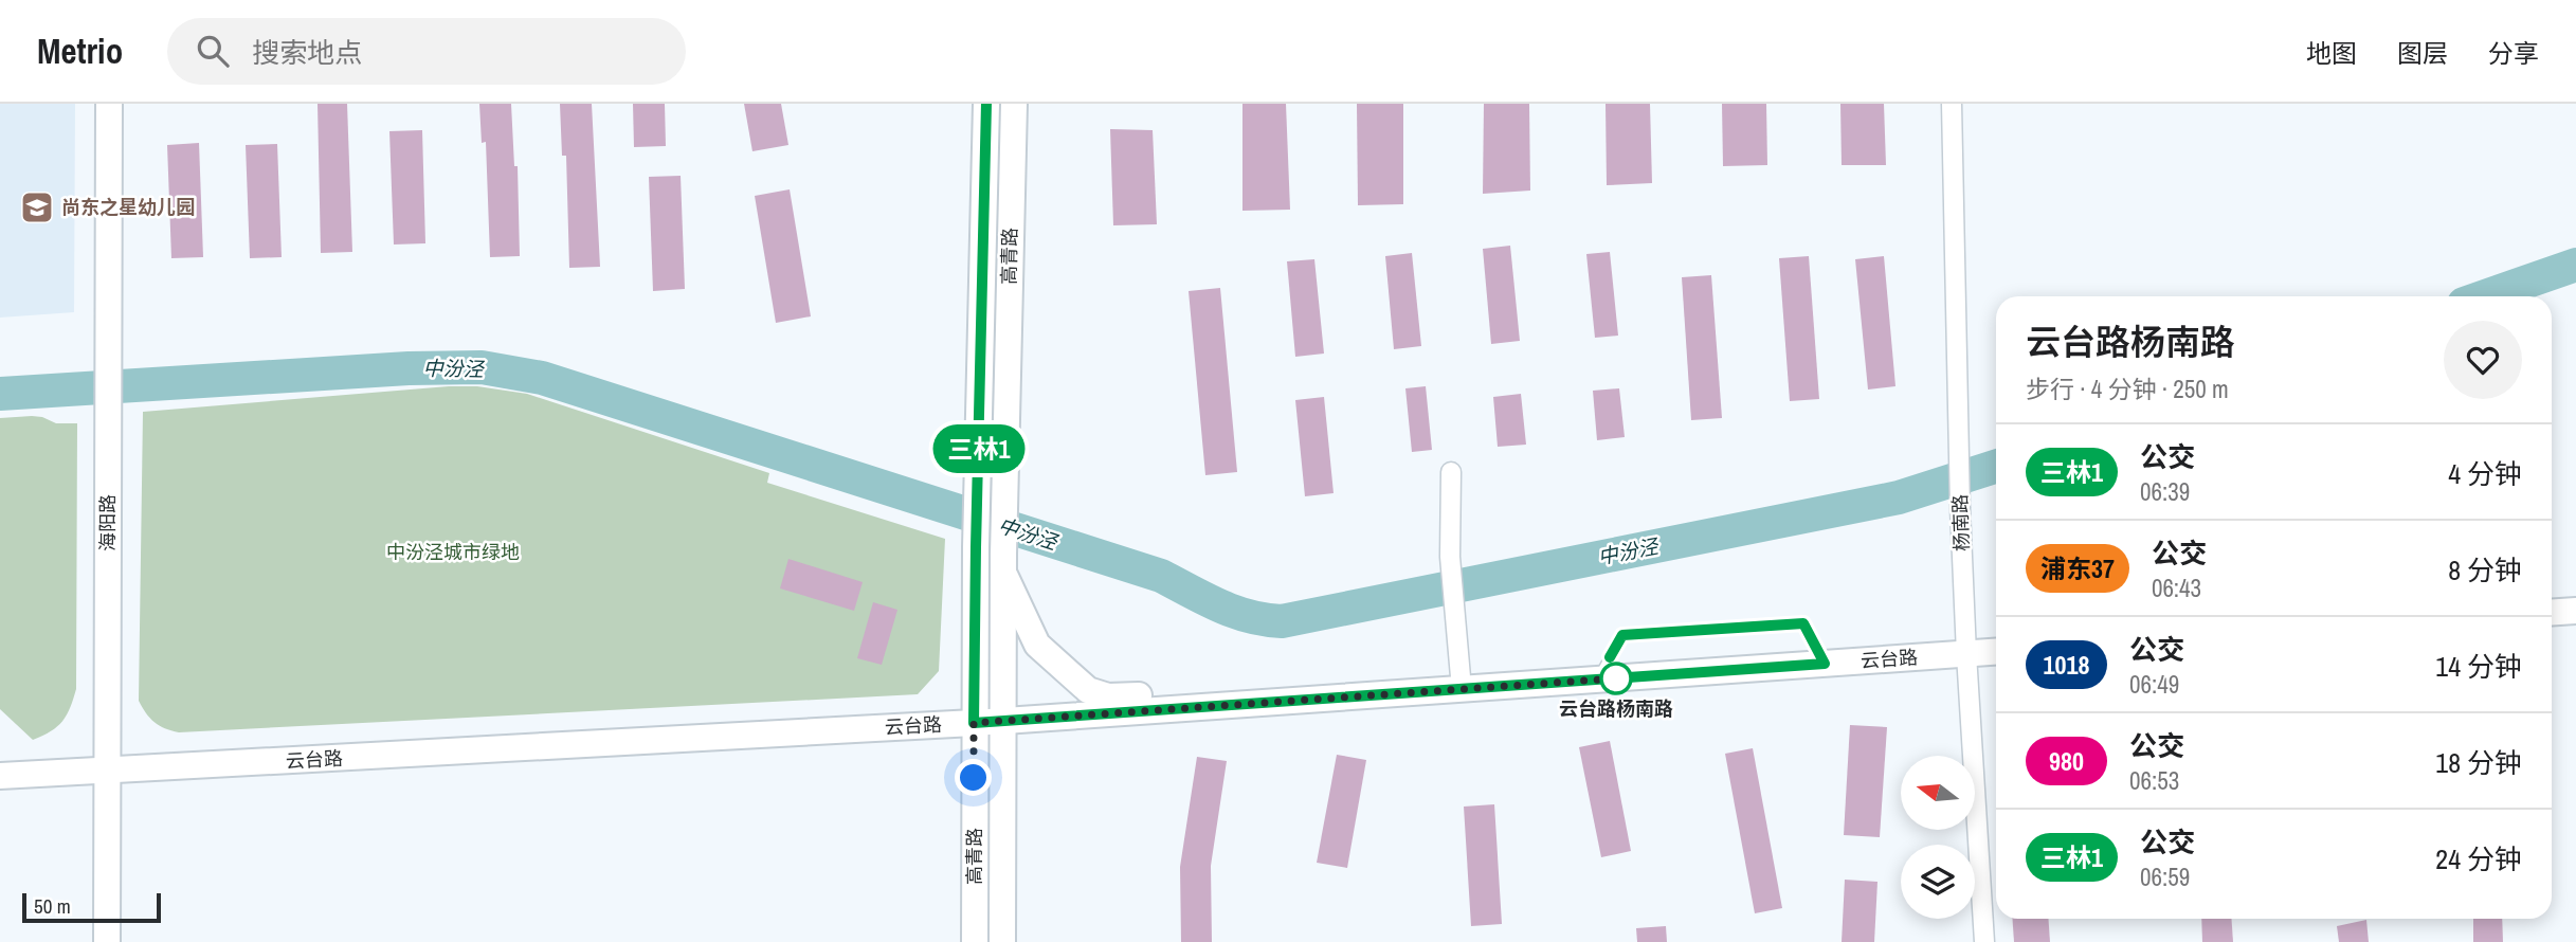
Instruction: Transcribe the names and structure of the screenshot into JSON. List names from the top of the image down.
{
  "streets": {
    "street": [
      "高青路",
      "海阳路",
      "杨南路",
      "云台路"
    ]
  },
  "crossings": [
    ["高青路", "云台路"],
    ["海阳路", "云台路"],
    ["杨南路", "云台路"]
  ],
  "water": ["中汾泾"],
  "parks": ["中汾泾城市绿地"],
  "places": {
    "school or university": ["尚东之星幼儿园"],
    "other": ["云台路杨南路"]
  },
  "lines": ["bus line 三林1"],
  "scale_bar": "50 m",
  "north": "left",
  "page": {
    "header": "Metrio",
    "search": "搜索地点",
    "nav": ["地图", "图层", "分享"],
    "on_map": "三林1",
    "heading": ["云台路杨南路", "步行 · 4 分钟 · 250 m"],
    "list": [
      {
        "mark": "三林1",
        "name": "公交",
        "note": "06:39",
        "value": "4 分钟"
      },
      {
        "mark": "浦东37",
        "name": "公交",
        "note": "06:43",
        "value": "8 分钟"
      },
      {
        "mark": "1018",
        "name": "公交",
        "note": "06:49",
        "value": "14 分钟"
      },
      {
        "mark": "980",
        "name": "公交",
        "note": "06:53",
        "value": "18 分钟"
      },
      {
        "mark": "三林1",
        "name": "公交",
        "note": "06:59",
        "value": "24 分钟"
      }
    ],
    "scale": "50 m"
  }
}
